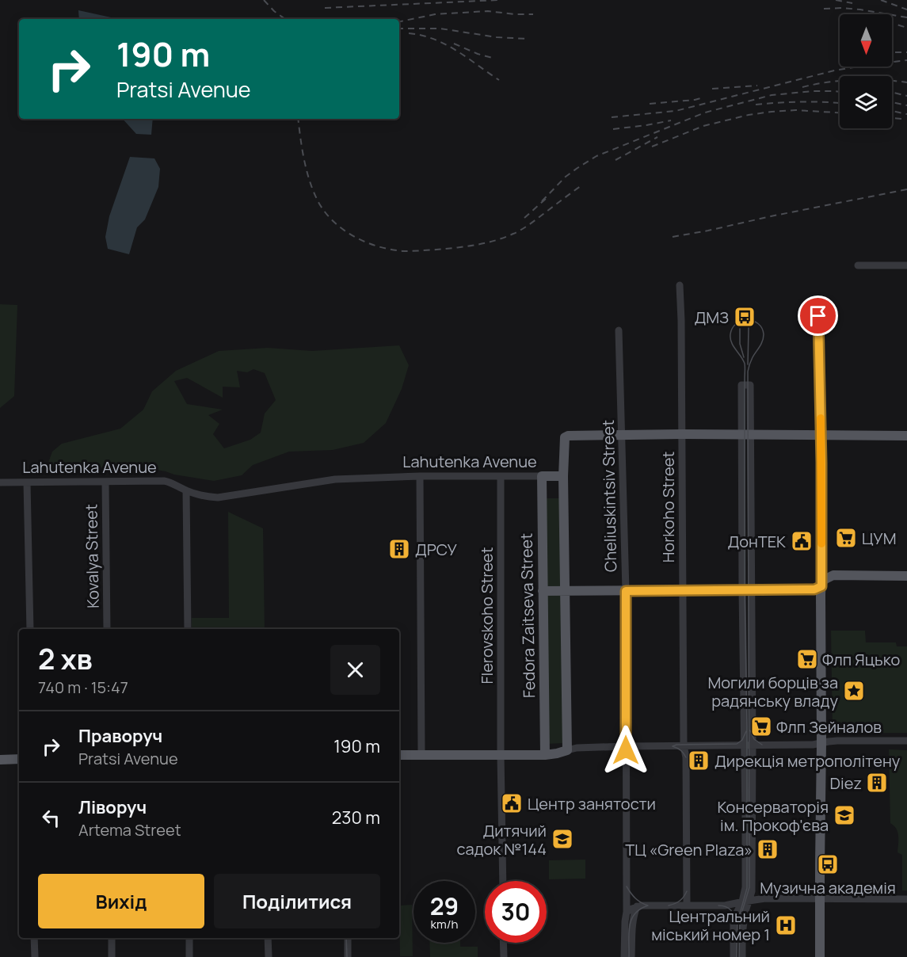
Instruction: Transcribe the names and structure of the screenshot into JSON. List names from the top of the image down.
{
  "streets": {
    "main road": ["Lahutenka Avenue", "Fedora Zaitseva Street"],
    "street": [
      "Cheliuskintsiv Street",
      "Horkoho Street",
      "Kovalya Street",
      "Flerovskoho Street"
    ]
  },
  "crossings": [
    ["Lahutenka Avenue", "Kovalya Street"],
    ["Lahutenka Avenue", "Flerovskoho Street"],
    ["Lahutenka Avenue", "Fedora Zaitseva Street"]
  ],
  "places": {
    "bus stop": ["ДМЗ", "Музична академія"],
    "supermarket": ["ЦУМ", "Флп Яцько", "Флп Зейналов"],
    "public building": ["ДонТЕК", "Центр занятости"],
    "building": [
      "ДРСУ",
      "Дирекція метрополітену",
      "Diez",
      "ТЦ «Green Plaza»"
    ],
    "place": ["Могили борців за радянську владу"],
    "school or university": ["Консерваторія ім. Прокоф'єва", "Дитячий садок №144"],
    "hospital": ["Центральний міський номер 1"]
  },
  "north": "bottom",
  "page": {
    "turn": ["190 m", "Pratsi Avenue"],
    "heading": ["2 хв", "740 m · 15:47"],
    "list": [
      {
        "name": "Праворуч",
        "note": "Pratsi Avenue",
        "value": "190 m"
      },
      {
        "name": "Ліворуч",
        "note": "Artema Street",
        "value": "230 m"
      }
    ],
    "buttons": ["Вихід", "Поділитися"],
    "speed": "29 km/h",
    "limit": "30"
  }
}
